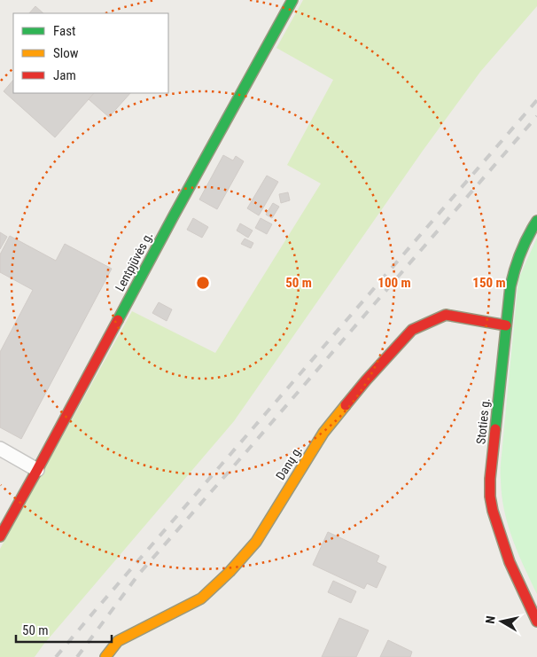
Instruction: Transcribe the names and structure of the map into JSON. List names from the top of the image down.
{
  "streets": {
    "street": ["Lentpjūvės g.", "Stoties g.", "Danų g."]
  },
  "crossings": [
    ["Stoties g.", "Danų g."]
  ],
  "legend": ["Fast", "Slow", "Jam"],
  "scale_bar": "50 m",
  "north": "left",
  "rings": ["50 m", "100 m", "150 m"]
}
